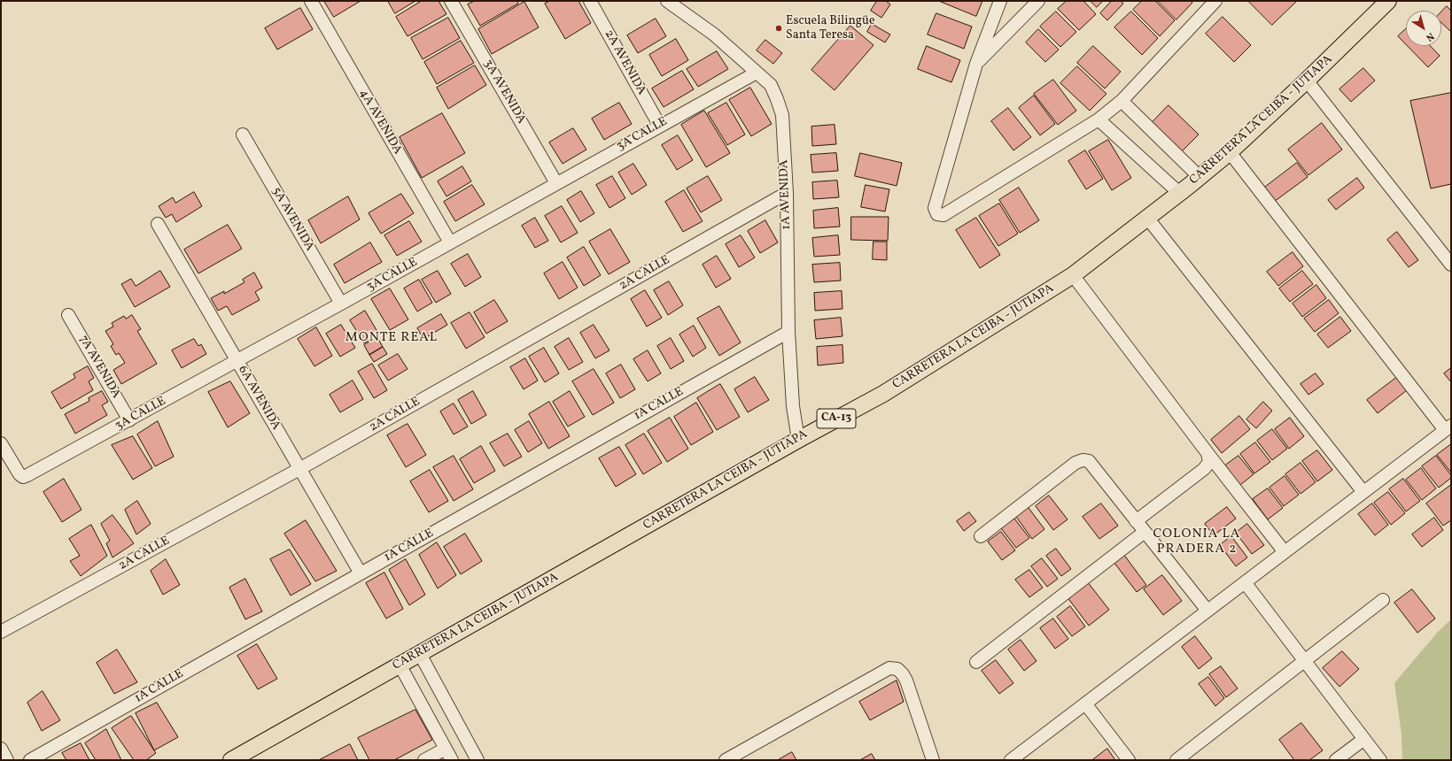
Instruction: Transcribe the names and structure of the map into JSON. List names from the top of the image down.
{
  "streets": {
    "main road": ["CARRETERA LA CEIBA - JUTIAPA", "CA-13"],
    "street": [
      "2A AVENIDA",
      "3A AVENIDA",
      "4A AVENIDA",
      "3A CALLE",
      "1A AVENIDA",
      "5A AVENIDA",
      "2A CALLE",
      "7A AVENIDA",
      "6A AVENIDA",
      "1A CALLE"
    ]
  },
  "crossings": [
    ["2A AVENIDA", "3A CALLE"],
    ["3A AVENIDA", "3A CALLE"],
    ["CARRETERA LA CEIBA - JUTIAPA", "1A AVENIDA"],
    ["4A AVENIDA", "3A CALLE"],
    ["3A CALLE", "1A AVENIDA"],
    ["3A CALLE", "5A AVENIDA"],
    ["3A CALLE", "7A AVENIDA"],
    ["3A CALLE", "6A AVENIDA"],
    ["1A AVENIDA", "2A CALLE"],
    ["1A AVENIDA", "1A CALLE"],
    ["2A CALLE", "6A AVENIDA"],
    ["6A AVENIDA", "1A CALLE"]
  ],
  "districts": ["MONTE REAL", "COLONIA LA PRADERA 2"],
  "places": ["Escuela Bilingüe Santa Teresa"],
  "north": "bottom right"
}
